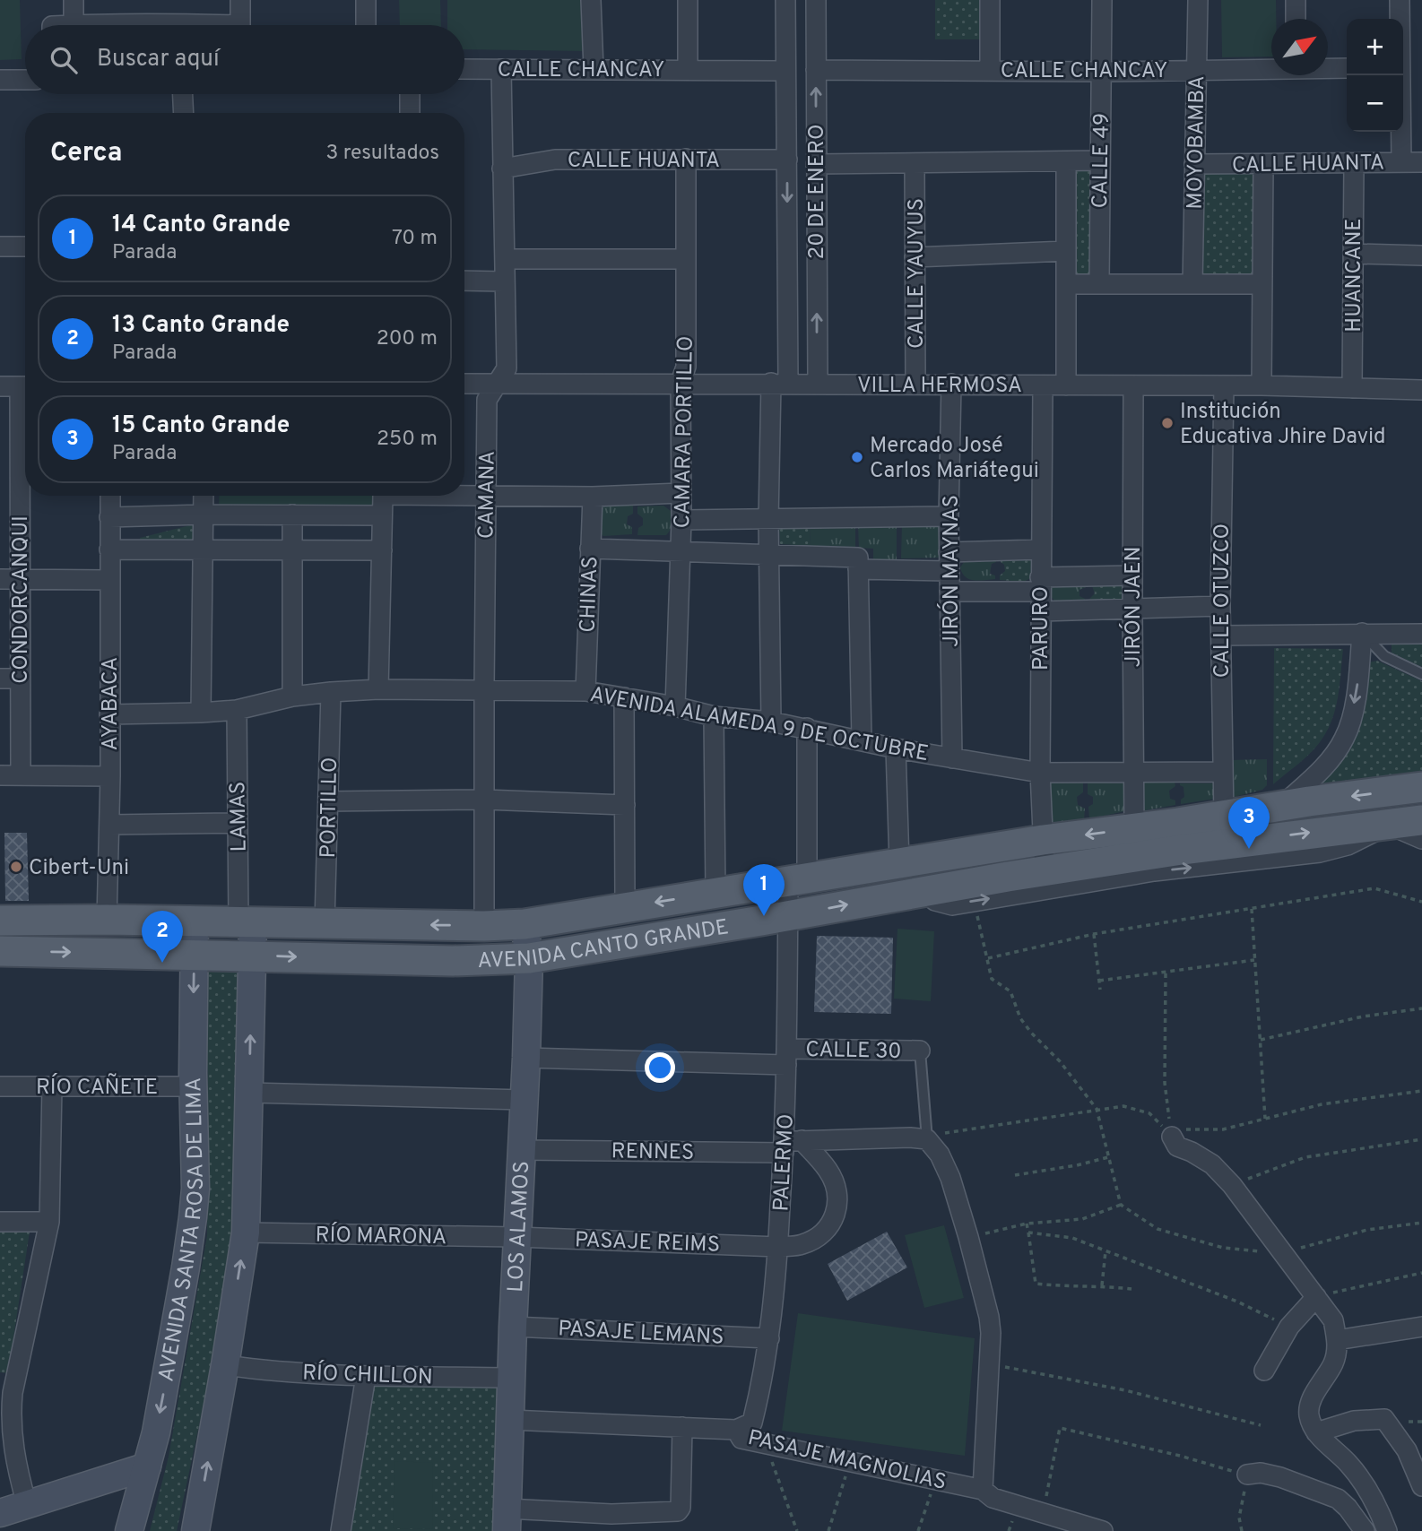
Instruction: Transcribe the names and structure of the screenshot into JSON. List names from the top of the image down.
{
  "streets": {
    "main road": ["AVENIDA CANTO GRANDE", "LOS ALAMOS", "AVENIDA SANTA ROSA DE LIMA"],
    "street": [
      "CALLE CHANCAY",
      "MOYOBAMBA",
      "CALLE HUANTA",
      "CALLE 49",
      "20 DE ENERO",
      "CALLE YAUYUS",
      "HUANCANE",
      "VILLA HERMOSA",
      "CAMARA PORTILLO",
      "CAMANA",
      "JIRÓN MAYNAS",
      "CHINAS",
      "CONDORCANQUI",
      "CALLE OTUZCO",
      "JIRÓN JAEN",
      "PARURO",
      "AYABACA",
      "AVENIDA ALAMEDA 9 DE OCTUBRE",
      "PORTILLO",
      "LAMAS",
      "CALLE 30",
      "RÍO CAÑETE",
      "RENNES",
      "PALERMO",
      "RÍO MARONA",
      "PASAJE REIMS",
      "PASAJE LEMANS",
      "RÍO CHILLON",
      "PASAJE MAGNOLIAS"
    ]
  },
  "crossings": [
    ["CALLE CHANCAY", "MOYOBAMBA"],
    ["CALLE CHANCAY", "CALLE 49"],
    ["CALLE CHANCAY", "20 DE ENERO"],
    ["CALLE CHANCAY", "CAMANA"],
    ["MOYOBAMBA", "CALLE HUANTA"],
    ["CALLE HUANTA", "20 DE ENERO"],
    ["CALLE HUANTA", "HUANCANE"],
    ["CALLE HUANTA", "CAMARA PORTILLO"],
    ["CALLE HUANTA", "CAMANA"],
    ["20 DE ENERO", "VILLA HERMOSA"],
    ["20 DE ENERO", "AVENIDA ALAMEDA 9 DE OCTUBRE"],
    ["CALLE YAUYUS", "VILLA HERMOSA"],
    ["HUANCANE", "VILLA HERMOSA"],
    ["VILLA HERMOSA", "CAMARA PORTILLO"],
    ["VILLA HERMOSA", "CAMANA"],
    ["VILLA HERMOSA", "JIRÓN MAYNAS"],
    ["VILLA HERMOSA", "CALLE OTUZCO"],
    ["VILLA HERMOSA", "JIRÓN JAEN"],
    ["VILLA HERMOSA", "PARURO"],
    ["CAMARA PORTILLO", "AVENIDA ALAMEDA 9 DE OCTUBRE"],
    ["CAMANA", "AVENIDA ALAMEDA 9 DE OCTUBRE"],
    ["CAMANA", "AVENIDA CANTO GRANDE"],
    ["JIRÓN MAYNAS", "AVENIDA ALAMEDA 9 DE OCTUBRE"],
    ["CHINAS", "AVENIDA ALAMEDA 9 DE OCTUBRE"],
    ["CALLE OTUZCO", "AVENIDA ALAMEDA 9 DE OCTUBRE"],
    ["CALLE OTUZCO", "AVENIDA CANTO GRANDE"],
    ["JIRÓN JAEN", "AVENIDA ALAMEDA 9 DE OCTUBRE"],
    ["JIRÓN JAEN", "AVENIDA CANTO GRANDE"],
    ["PARURO", "AVENIDA ALAMEDA 9 DE OCTUBRE"],
    ["PARURO", "AVENIDA CANTO GRANDE"],
    ["AYABACA", "AVENIDA ALAMEDA 9 DE OCTUBRE"],
    ["AYABACA", "AVENIDA CANTO GRANDE"],
    ["AVENIDA ALAMEDA 9 DE OCTUBRE", "PORTILLO"],
    ["AVENIDA ALAMEDA 9 DE OCTUBRE", "LAMAS"],
    ["AVENIDA ALAMEDA 9 DE OCTUBRE", "PALERMO"],
    ["PORTILLO", "AVENIDA CANTO GRANDE"],
    ["LAMAS", "AVENIDA CANTO GRANDE"],
    ["AVENIDA CANTO GRANDE", "PALERMO"],
    ["AVENIDA CANTO GRANDE", "LOS ALAMOS"],
    ["AVENIDA CANTO GRANDE", "AVENIDA SANTA ROSA DE LIMA"],
    ["CALLE 30", "PALERMO"],
    ["CALLE 30", "LOS ALAMOS"],
    ["RÍO CAÑETE", "AVENIDA SANTA ROSA DE LIMA"],
    ["RENNES", "PALERMO"],
    ["RENNES", "LOS ALAMOS"],
    ["RENNES", "PASAJE REIMS"],
    ["PALERMO", "PASAJE REIMS"],
    ["PALERMO", "PASAJE LEMANS"],
    ["PALERMO", "PASAJE MAGNOLIAS"],
    ["LOS ALAMOS", "RÍO MARONA"],
    ["LOS ALAMOS", "PASAJE REIMS"],
    ["LOS ALAMOS", "PASAJE LEMANS"],
    ["LOS ALAMOS", "RÍO CHILLON"],
    ["LOS ALAMOS", "PASAJE MAGNOLIAS"],
    ["RÍO MARONA", "PASAJE REIMS"]
  ],
  "places": ["Institución Educativa Jhire David", "Mercado José Carlos Mariátegui", "Cibert-Uni"],
  "north": "top right",
  "page": {
    "map_buttons": ["+", "−"],
    "search": "Buscar aquí",
    "heading": ["Cerca", "3 resultados"],
    "list": [
      {
        "mark": "1",
        "name": "14 Canto Grande",
        "note": "Parada",
        "value": "70 m"
      },
      {
        "mark": "2",
        "name": "13 Canto Grande",
        "note": "Parada",
        "value": "200 m"
      },
      {
        "mark": "3",
        "name": "15 Canto Grande",
        "note": "Parada",
        "value": "250 m"
      }
    ],
    "pins": ["3", "1", "2"]
  }
}
